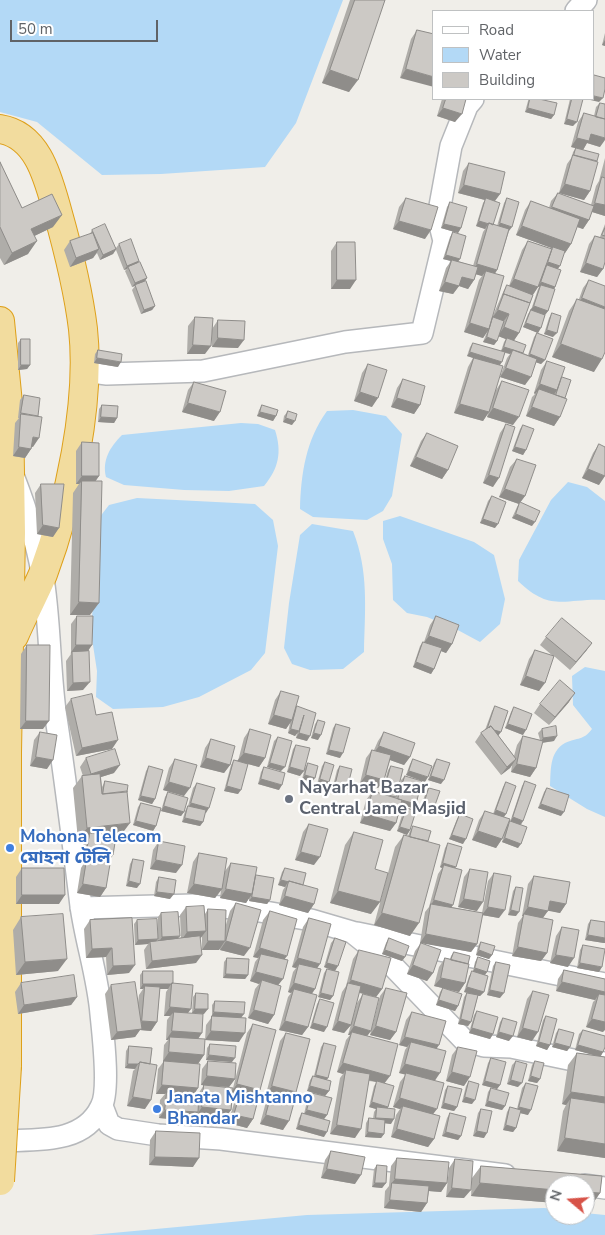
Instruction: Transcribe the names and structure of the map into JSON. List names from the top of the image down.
{
  "places": ["Nayarhat Bazar Central Jame Masjid", "Mohona Telecom মোহনা টেলি", "Janata Mishtanno Bhandar"],
  "legend": ["Road", "Water", "Building"],
  "scale_bar": "50 m",
  "north": "left"
}
